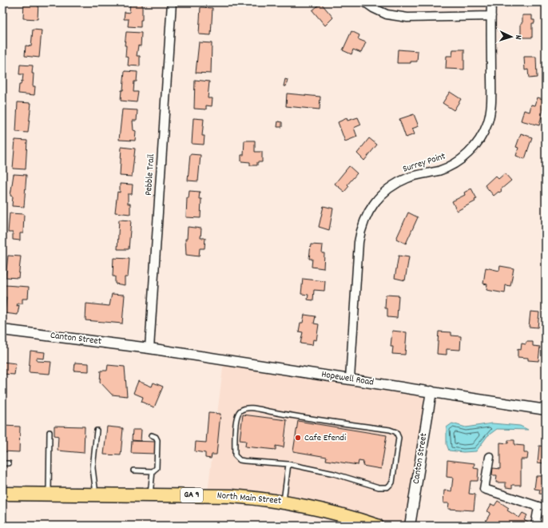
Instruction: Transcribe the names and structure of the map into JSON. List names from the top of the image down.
{
  "streets": {
    "main road": ["GA 9", "North Main Street"],
    "street": [
      "Surrey Point",
      "Pebble Trail",
      "Canton Street",
      "Hopewell Road"
    ]
  },
  "crossings": [
    ["Surrey Point", "Hopewell Road"],
    ["Pebble Trail", "Canton Street"],
    ["Pebble Trail", "Hopewell Road"],
    ["Canton Street", "Hopewell Road"]
  ],
  "places": ["Cafe Efendi"],
  "north": "right"
}
